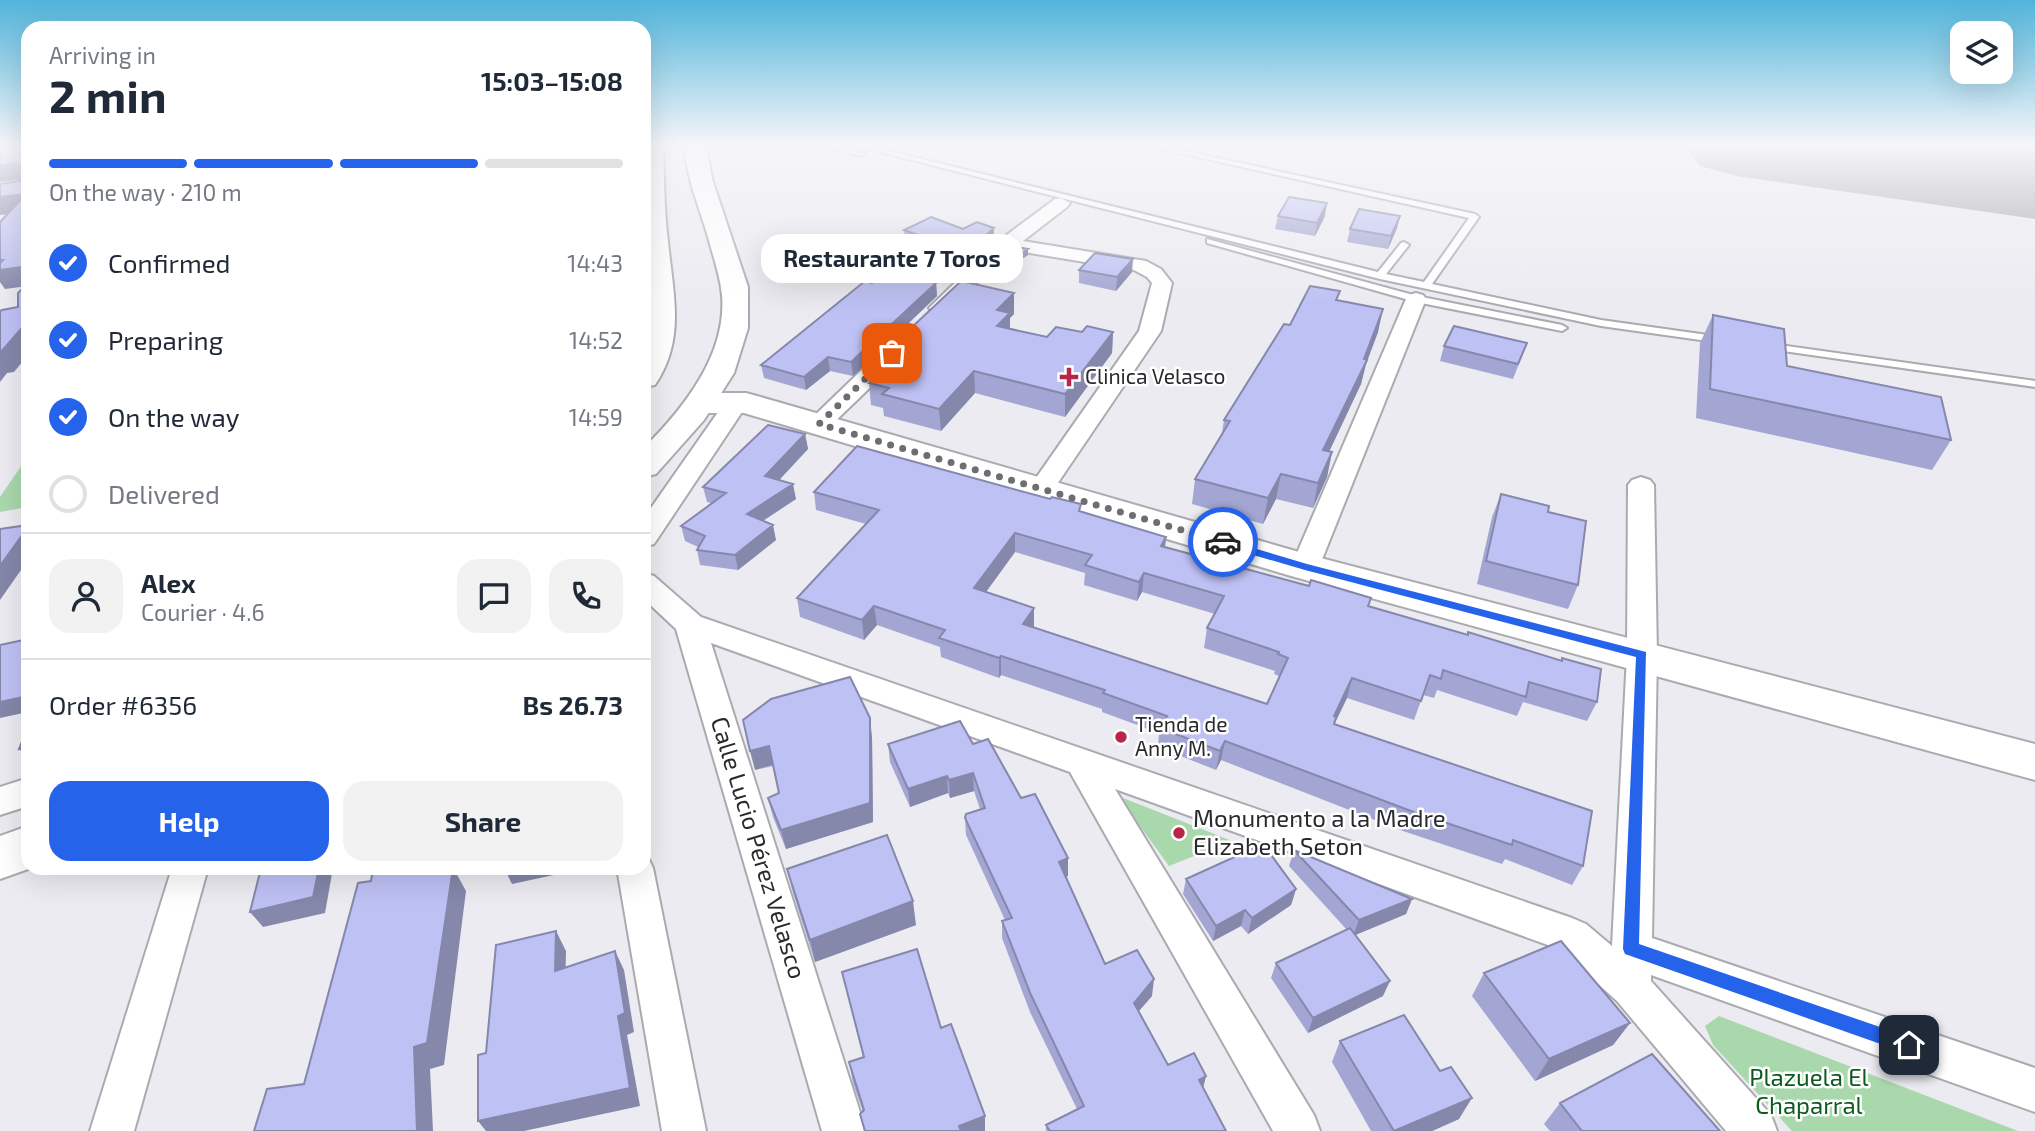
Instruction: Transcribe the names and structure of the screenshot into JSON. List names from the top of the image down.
{
  "streets": {
    "street": ["Calle Lucio Pérez Velasco"]
  },
  "parks": ["Plazuela El Chaparral"],
  "places": {
    "other": ["Restaurante 7 Toros", "Tienda de Anny M.", "Monumento a la Madre Elizabeth Seton"],
    "health": ["Clinica Velasco"]
  },
  "page": {
    "heading": ["2 min", "Arriving in", "15:03–15:08"],
    "panel": [
      "Alex",
      "Courier · 4.6",
      "Order #6356",
      "Bs 26.73"
    ],
    "bar": "On the way · 210 m",
    "list": [
      ["Confirmed", "14:43"],
      ["Preparing", "14:52"],
      ["On the way", "14:59"],
      "Delivered"
    ],
    "bubble": "Restaurante 7 Toros",
    "buttons": ["Help", "Share"]
  }
}
